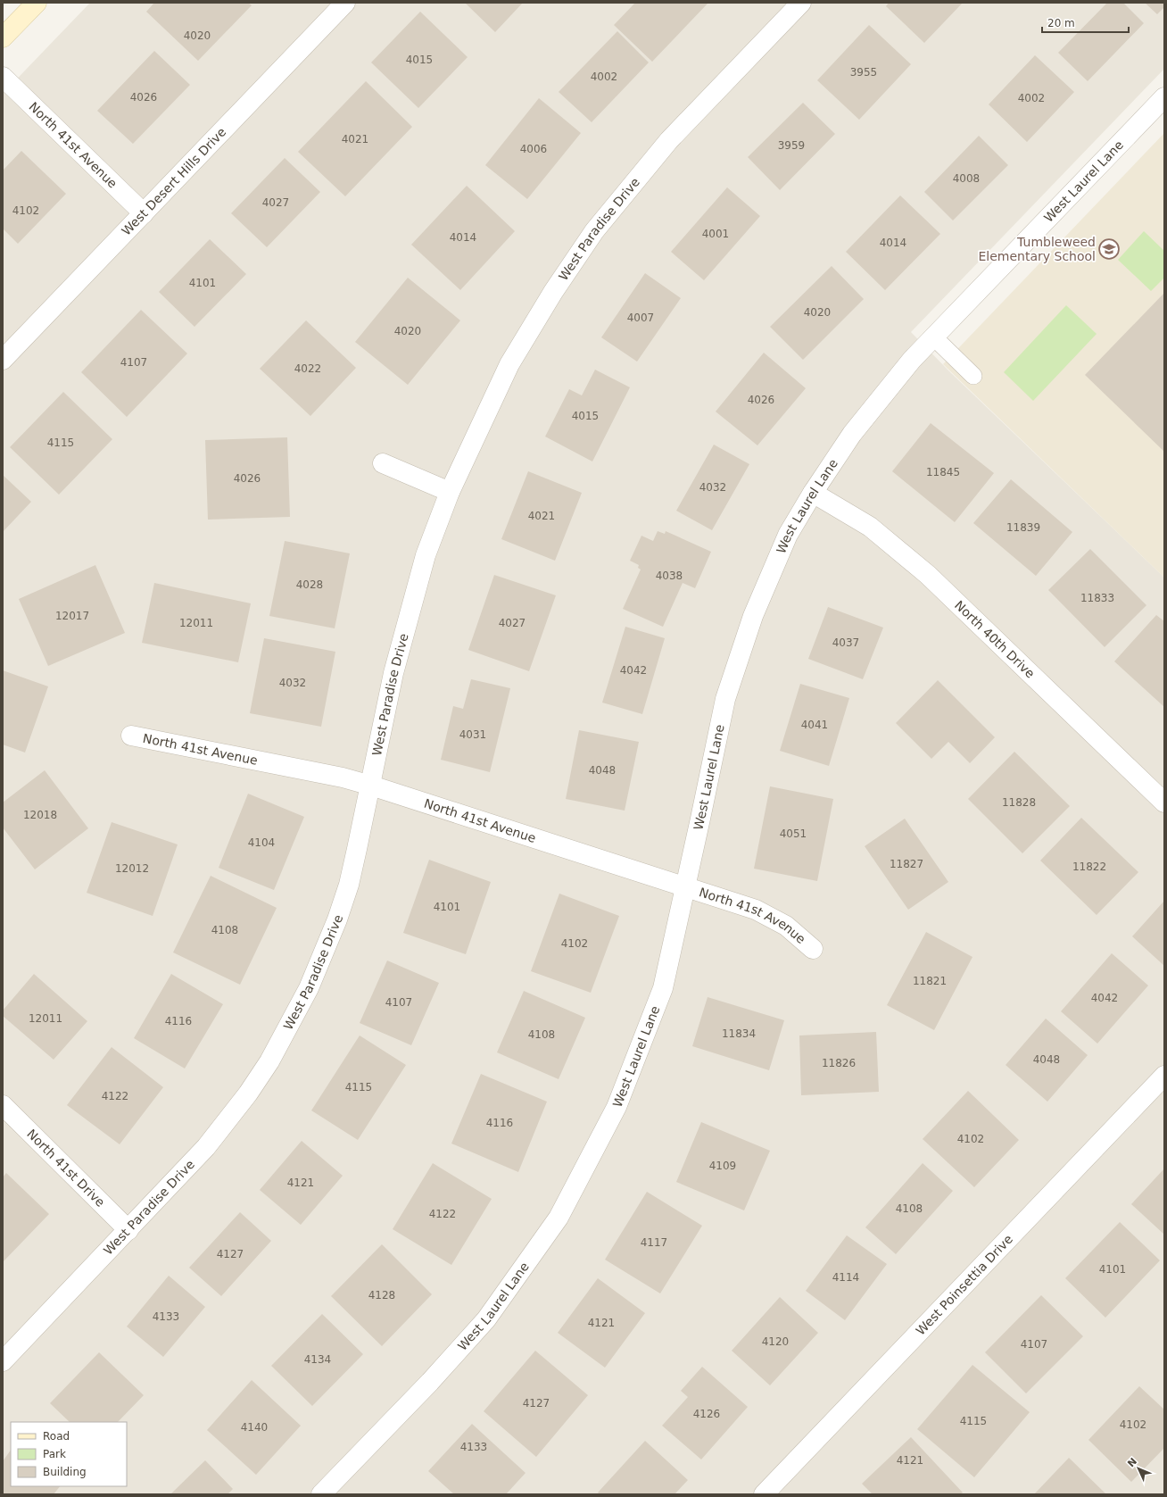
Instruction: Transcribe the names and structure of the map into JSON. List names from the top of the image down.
{
  "streets": {
    "street": [
      "North 41st Avenue",
      "West Desert Hills Drive",
      "West Laurel Lane",
      "West Paradise Drive",
      "North 40th Drive",
      "North 41st Drive",
      "West Poinsettia Drive"
    ]
  },
  "crossings": [
    ["North 41st Avenue", "West Desert Hills Drive"],
    ["North 41st Avenue", "West Laurel Lane"],
    ["North 41st Avenue", "West Paradise Drive"],
    ["West Laurel Lane", "North 40th Drive"],
    ["West Paradise Drive", "North 41st Drive"]
  ],
  "places": {
    "school or university": ["Tumbleweed Elementary School"]
  },
  "house_numbers": [
    "4020",
    "4015",
    "3955",
    "4002",
    "4026",
    "4002",
    "4021",
    "3959",
    "4006",
    "4008",
    "4027",
    "4102",
    "4001",
    "4014",
    "4014",
    "4101",
    "4020",
    "4007",
    "4020",
    "4107",
    "4022",
    "4026",
    "4015",
    "4115",
    "11845",
    "4026",
    "4032",
    "4021",
    "11839",
    "4038",
    "4028",
    "11833",
    "12017",
    "12011",
    "4027",
    "4037",
    "4042",
    "4032",
    "4041",
    "4031",
    "4048",
    "11828",
    "12018",
    "4051",
    "4104",
    "11827",
    "11822",
    "12012",
    "4101",
    "4108",
    "4102",
    "11821",
    "4042",
    "4107",
    "12011",
    "4116",
    "11834",
    "4108",
    "4048",
    "11826",
    "4115",
    "4122",
    "4116",
    "4102",
    "4109",
    "4121",
    "4108",
    "4122",
    "4117",
    "4127",
    "4101",
    "4114",
    "4128",
    "4133",
    "4121",
    "4120",
    "4107",
    "4134",
    "4127",
    "4126",
    "4115",
    "4102",
    "4140",
    "4133",
    "4121"
  ],
  "legend": ["Road", "Park", "Building"],
  "scale_bar": "20 m",
  "north": "top left"
}
